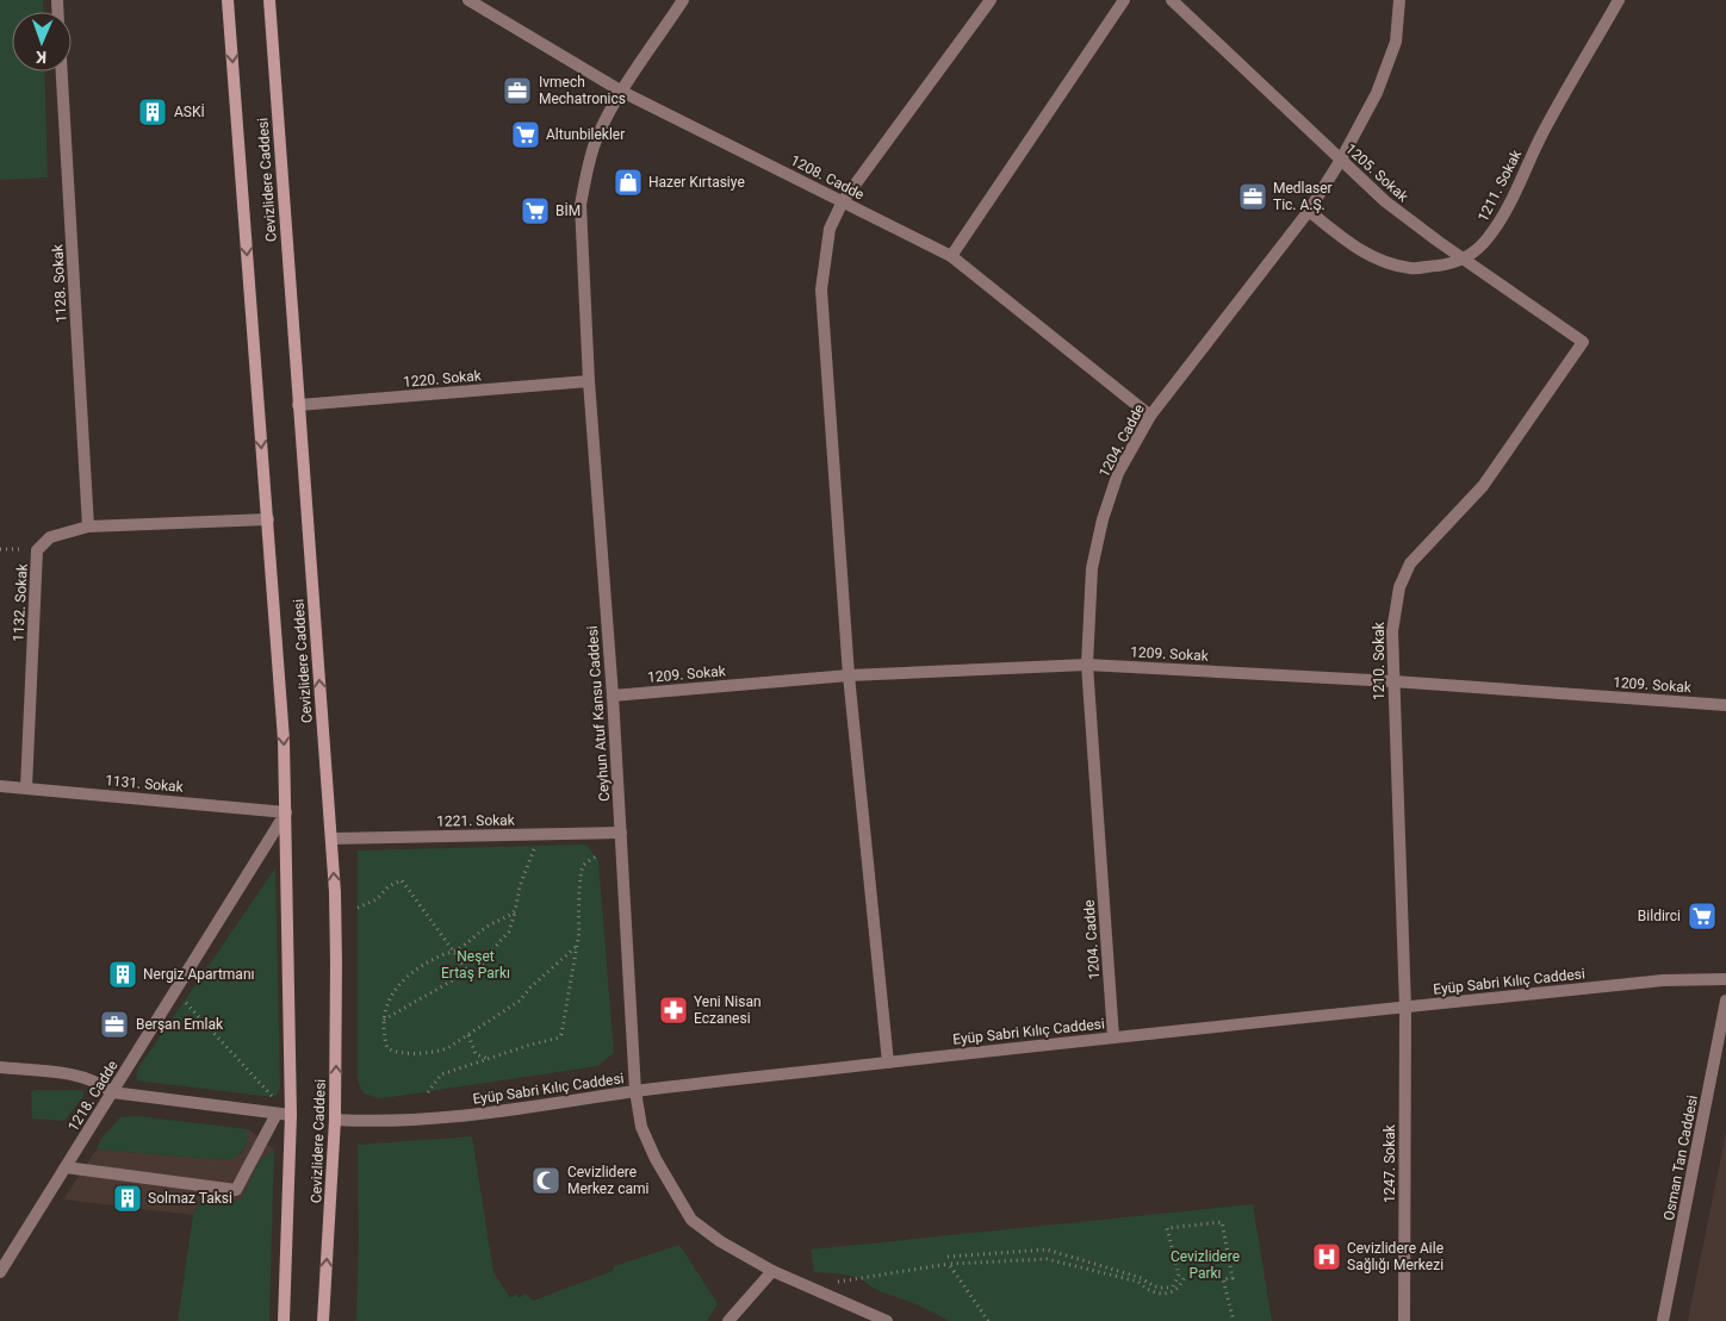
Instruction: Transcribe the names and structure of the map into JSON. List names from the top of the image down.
{
  "streets": {
    "main road": ["Cevizlidere Caddesi"],
    "street": [
      "1205. Sokak",
      "1208. Cadde",
      "1211. Sokak",
      "1128. Sokak",
      "1220. Sokak",
      "1204. Cadde",
      "1132. Sokak",
      "1209. Sokak",
      "1210. Sokak",
      "Ceyhun Atuf Kansu Caddesi",
      "1131. Sokak",
      "1221. Sokak",
      "Eyüp Sabri Kılıç Caddesi",
      "1218. Cadde",
      "Osman Tan Caddesi",
      "1247. Sokak"
    ]
  },
  "crossings": [
    ["1205. Sokak", "1211. Sokak"],
    ["1205. Sokak", "1204. Cadde"],
    ["1205. Sokak", "1210. Sokak"],
    ["1208. Cadde", "1204. Cadde"],
    ["1208. Cadde", "Ceyhun Atuf Kansu Caddesi"],
    ["Cevizlidere Caddesi", "1220. Sokak"],
    ["Cevizlidere Caddesi", "1132. Sokak"],
    ["Cevizlidere Caddesi", "1131. Sokak"],
    ["Cevizlidere Caddesi", "1221. Sokak"],
    ["Cevizlidere Caddesi", "Eyüp Sabri Kılıç Caddesi"],
    ["Cevizlidere Caddesi", "1218. Cadde"],
    ["1211. Sokak", "1204. Cadde"],
    ["1128. Sokak", "1132. Sokak"],
    ["1220. Sokak", "Ceyhun Atuf Kansu Caddesi"],
    ["1204. Cadde", "1209. Sokak"],
    ["1204. Cadde", "Eyüp Sabri Kılıç Caddesi"],
    ["1132. Sokak", "1131. Sokak"],
    ["1209. Sokak", "1210. Sokak"],
    ["1209. Sokak", "Ceyhun Atuf Kansu Caddesi"],
    ["1210. Sokak", "Eyüp Sabri Kılıç Caddesi"],
    ["1210. Sokak", "1247. Sokak"],
    ["Ceyhun Atuf Kansu Caddesi", "1221. Sokak"],
    ["Ceyhun Atuf Kansu Caddesi", "Eyüp Sabri Kılıç Caddesi"],
    ["1131. Sokak", "1218. Cadde"],
    ["Eyüp Sabri Kılıç Caddesi", "1247. Sokak"]
  ],
  "parks": ["Neşet Ertaş Parkı", "Cevizlidere Parkı"],
  "places": {
    "office": ["Ivmech Mechatronics", "Medlaser Tic. A.Ş.", "Berşan Emlak"],
    "building": ["ASKİ", "Nergiz Apartmanı", "Solmaz Taksi"],
    "supermarket": ["Altunbilekler", "BİM", "Bildirci"],
    "shop": ["Hazer Kırtasiye"],
    "pharmacy": ["Yeni Nisan Eczanesi"],
    "mosque": ["Cevizlidere Merkez cami"],
    "hospital": ["Cevizlidere Aile Sağlığı Merkezi"]
  },
  "north": "bottom"
}
